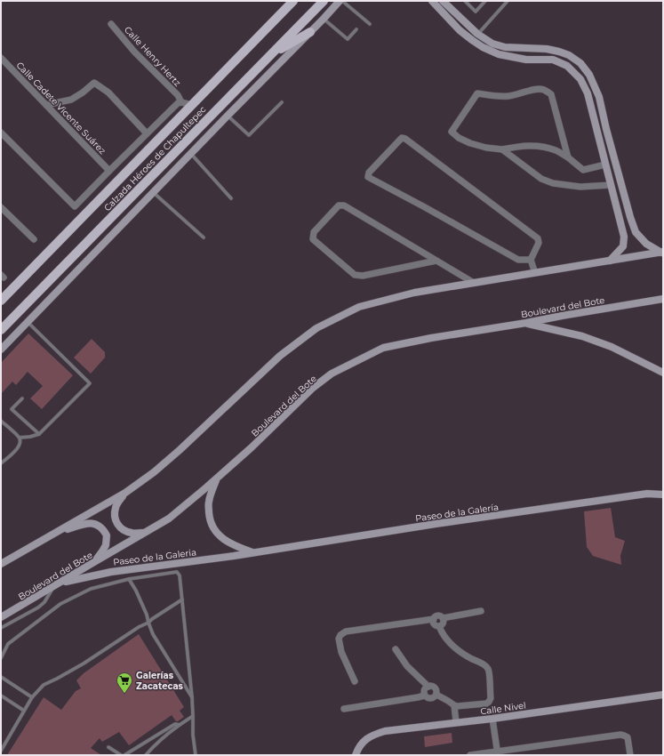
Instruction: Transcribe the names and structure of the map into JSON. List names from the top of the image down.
{
  "streets": {
    "main road": ["Calzada Héroes de Chapultepec"],
    "street": [
      "Calle Henry Hertz",
      "Calle Cadete Vicente Suárez",
      "Boulevard del Bote",
      "Paseo de la Galería",
      "Paseo de la Galeria",
      "Calle Nivel"
    ]
  },
  "crossings": [
    ["Boulevard del Bote", "Paseo de la Galeria"],
    ["Paseo de la Galería", "Paseo de la Galeria"]
  ],
  "places": {
    "supermarket": ["Galerías Zacatecas"]
  }
}
